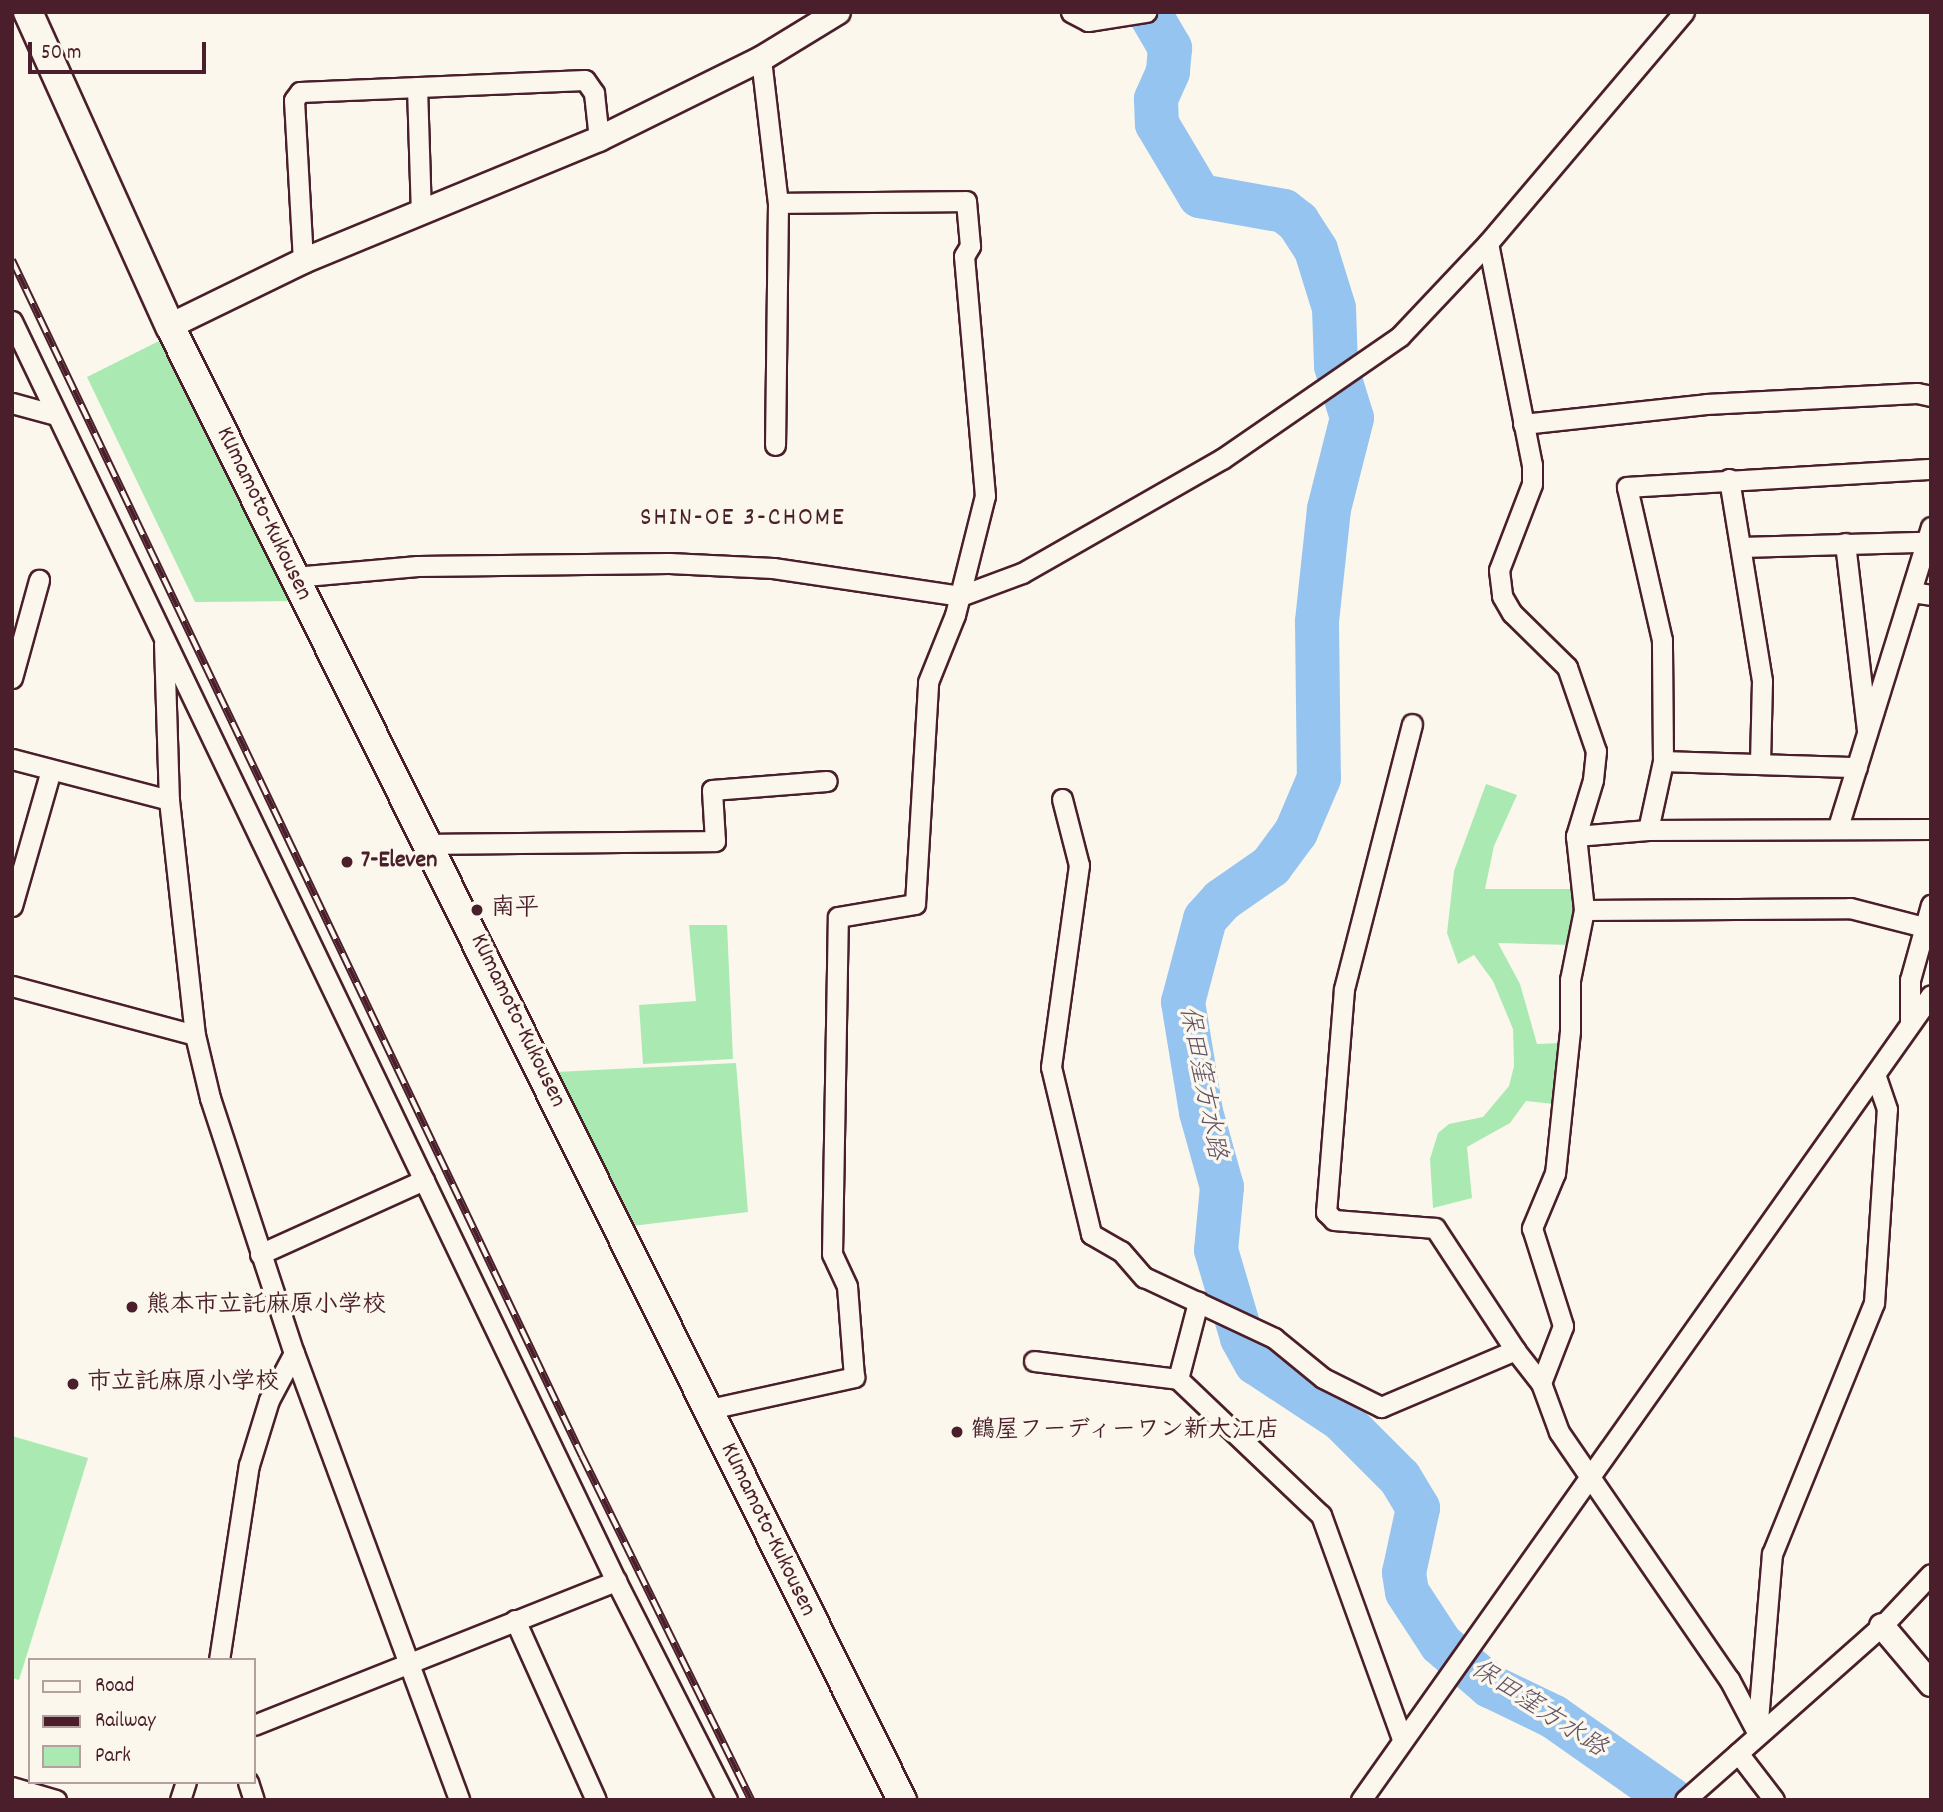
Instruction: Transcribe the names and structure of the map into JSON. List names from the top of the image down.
{
  "streets": {
    "main road": ["KUmamoto-Kukousen"]
  },
  "districts": ["SHIN-OE 3-CHOME"],
  "water": ["保田窪方水路"],
  "places": [
    "7-Eleven",
    "南平",
    "熊本市立託麻原小学校",
    "市立託麻原小学校",
    "鶴屋フーディーワン新大江店"
  ],
  "legend": ["Road", "Railway", "Park"],
  "scale_bar": "50 m"
}
